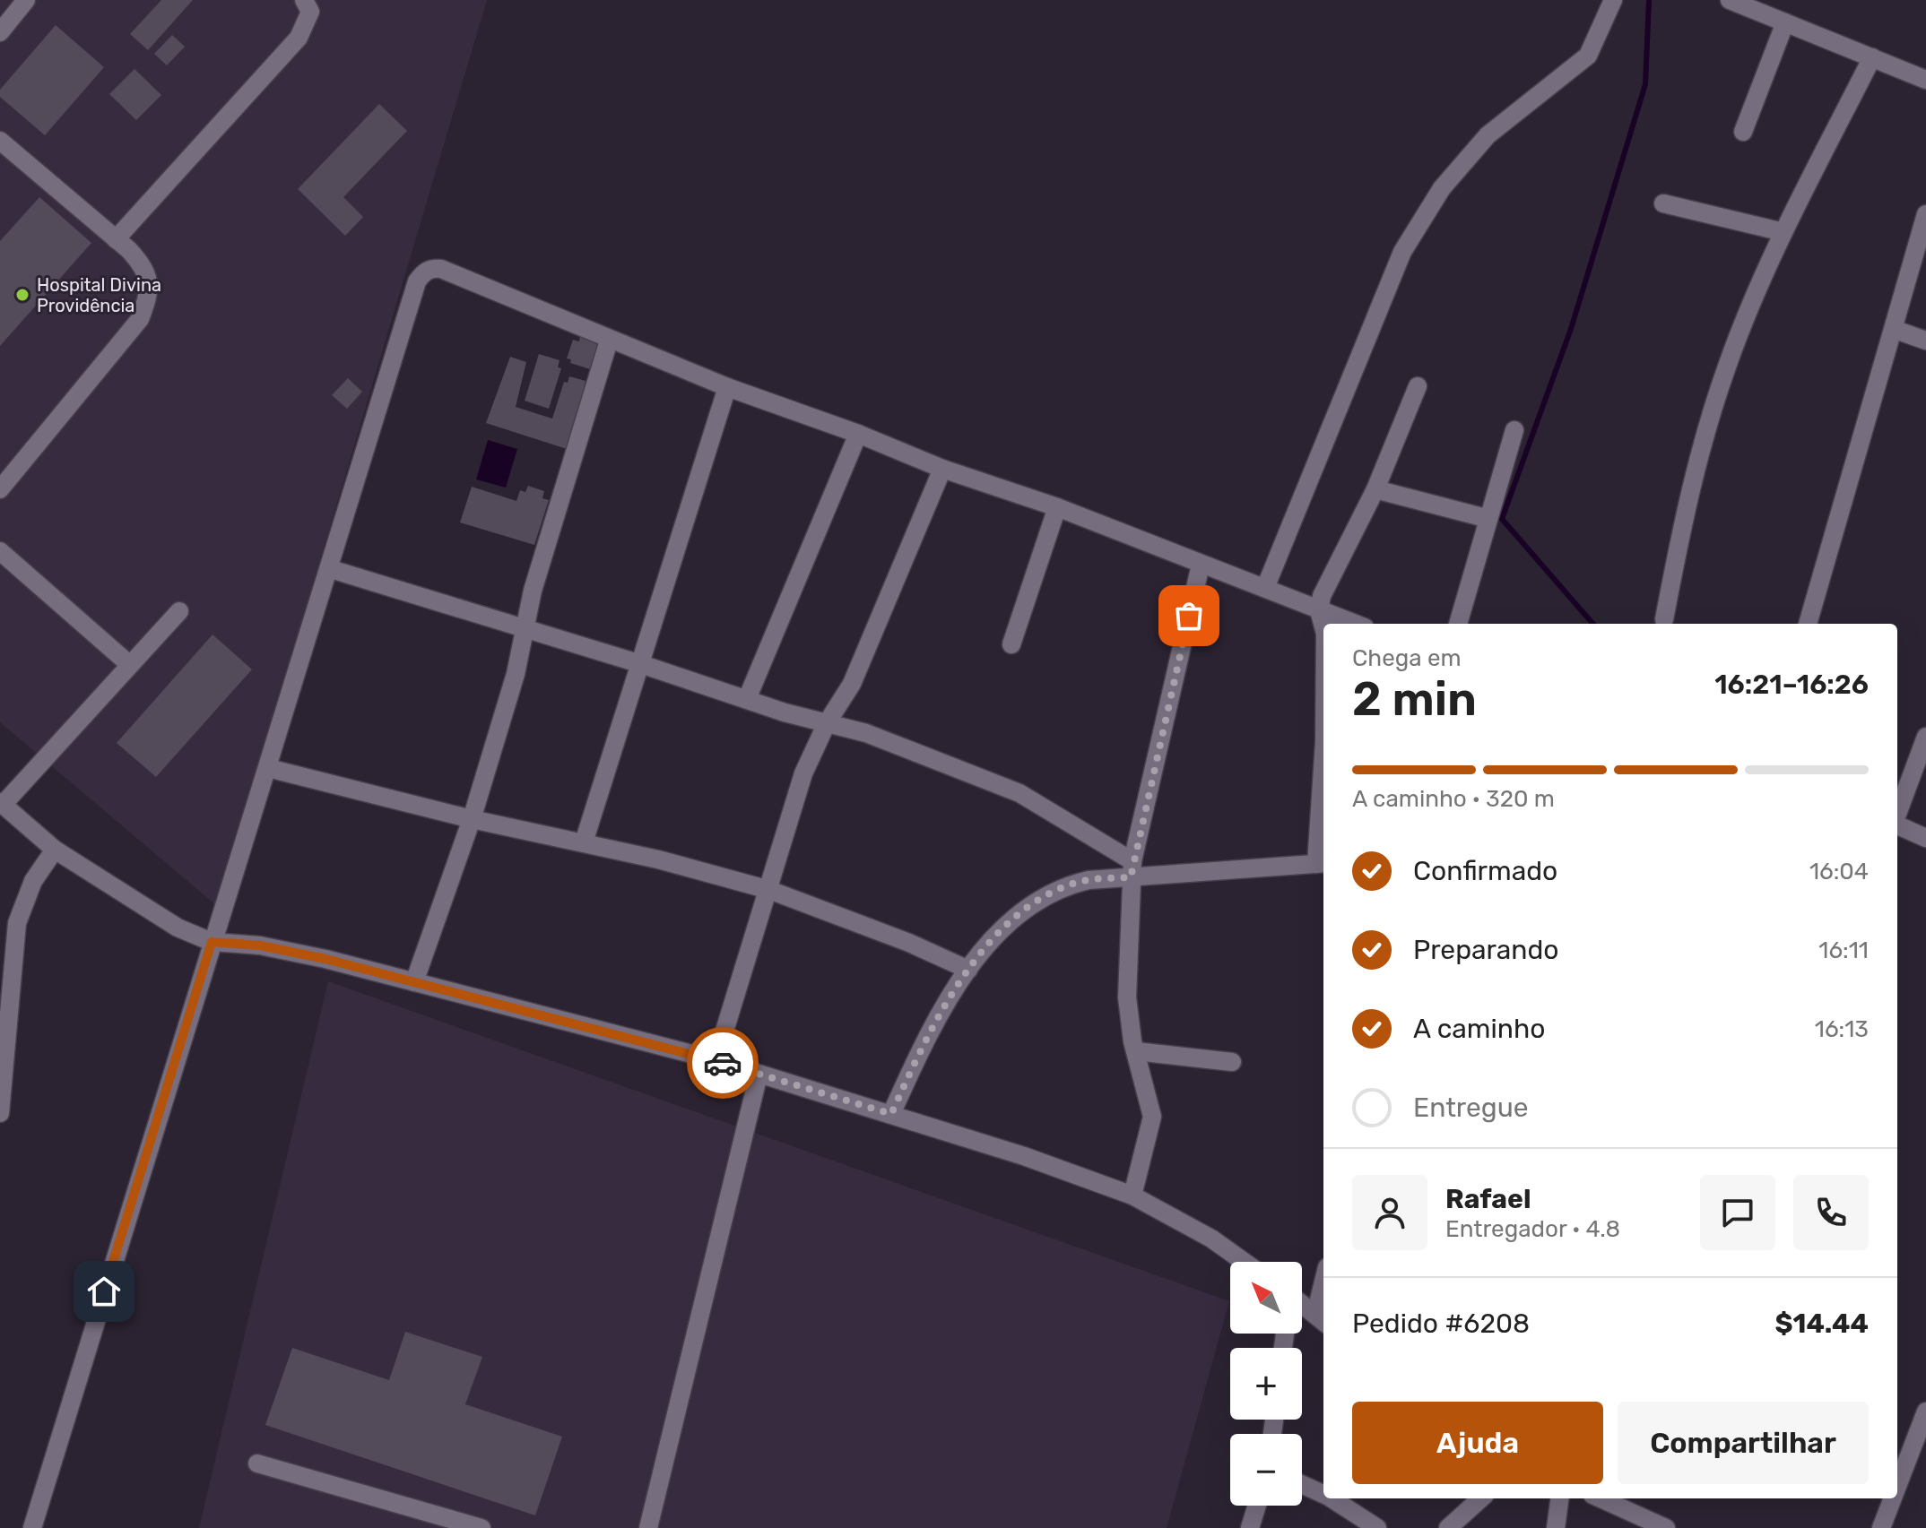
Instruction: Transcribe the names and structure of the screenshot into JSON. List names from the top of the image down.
{
  "places": ["Hospital Divina Providência"],
  "north": "top left",
  "page": {
    "heading": ["2 min", "Chega em", "16:21–16:26"],
    "panel": [
      "Rafael",
      "Entregador · 4.8",
      "Pedido #6208",
      "$14.44"
    ],
    "bar": "A caminho · 320 m",
    "list": [
      ["Confirmado", "16:04"],
      ["Preparando", "16:11"],
      ["A caminho", "16:13"],
      "Entregue"
    ],
    "map_buttons": ["+", "−"],
    "buttons": ["Ajuda", "Compartilhar"]
  }
}
